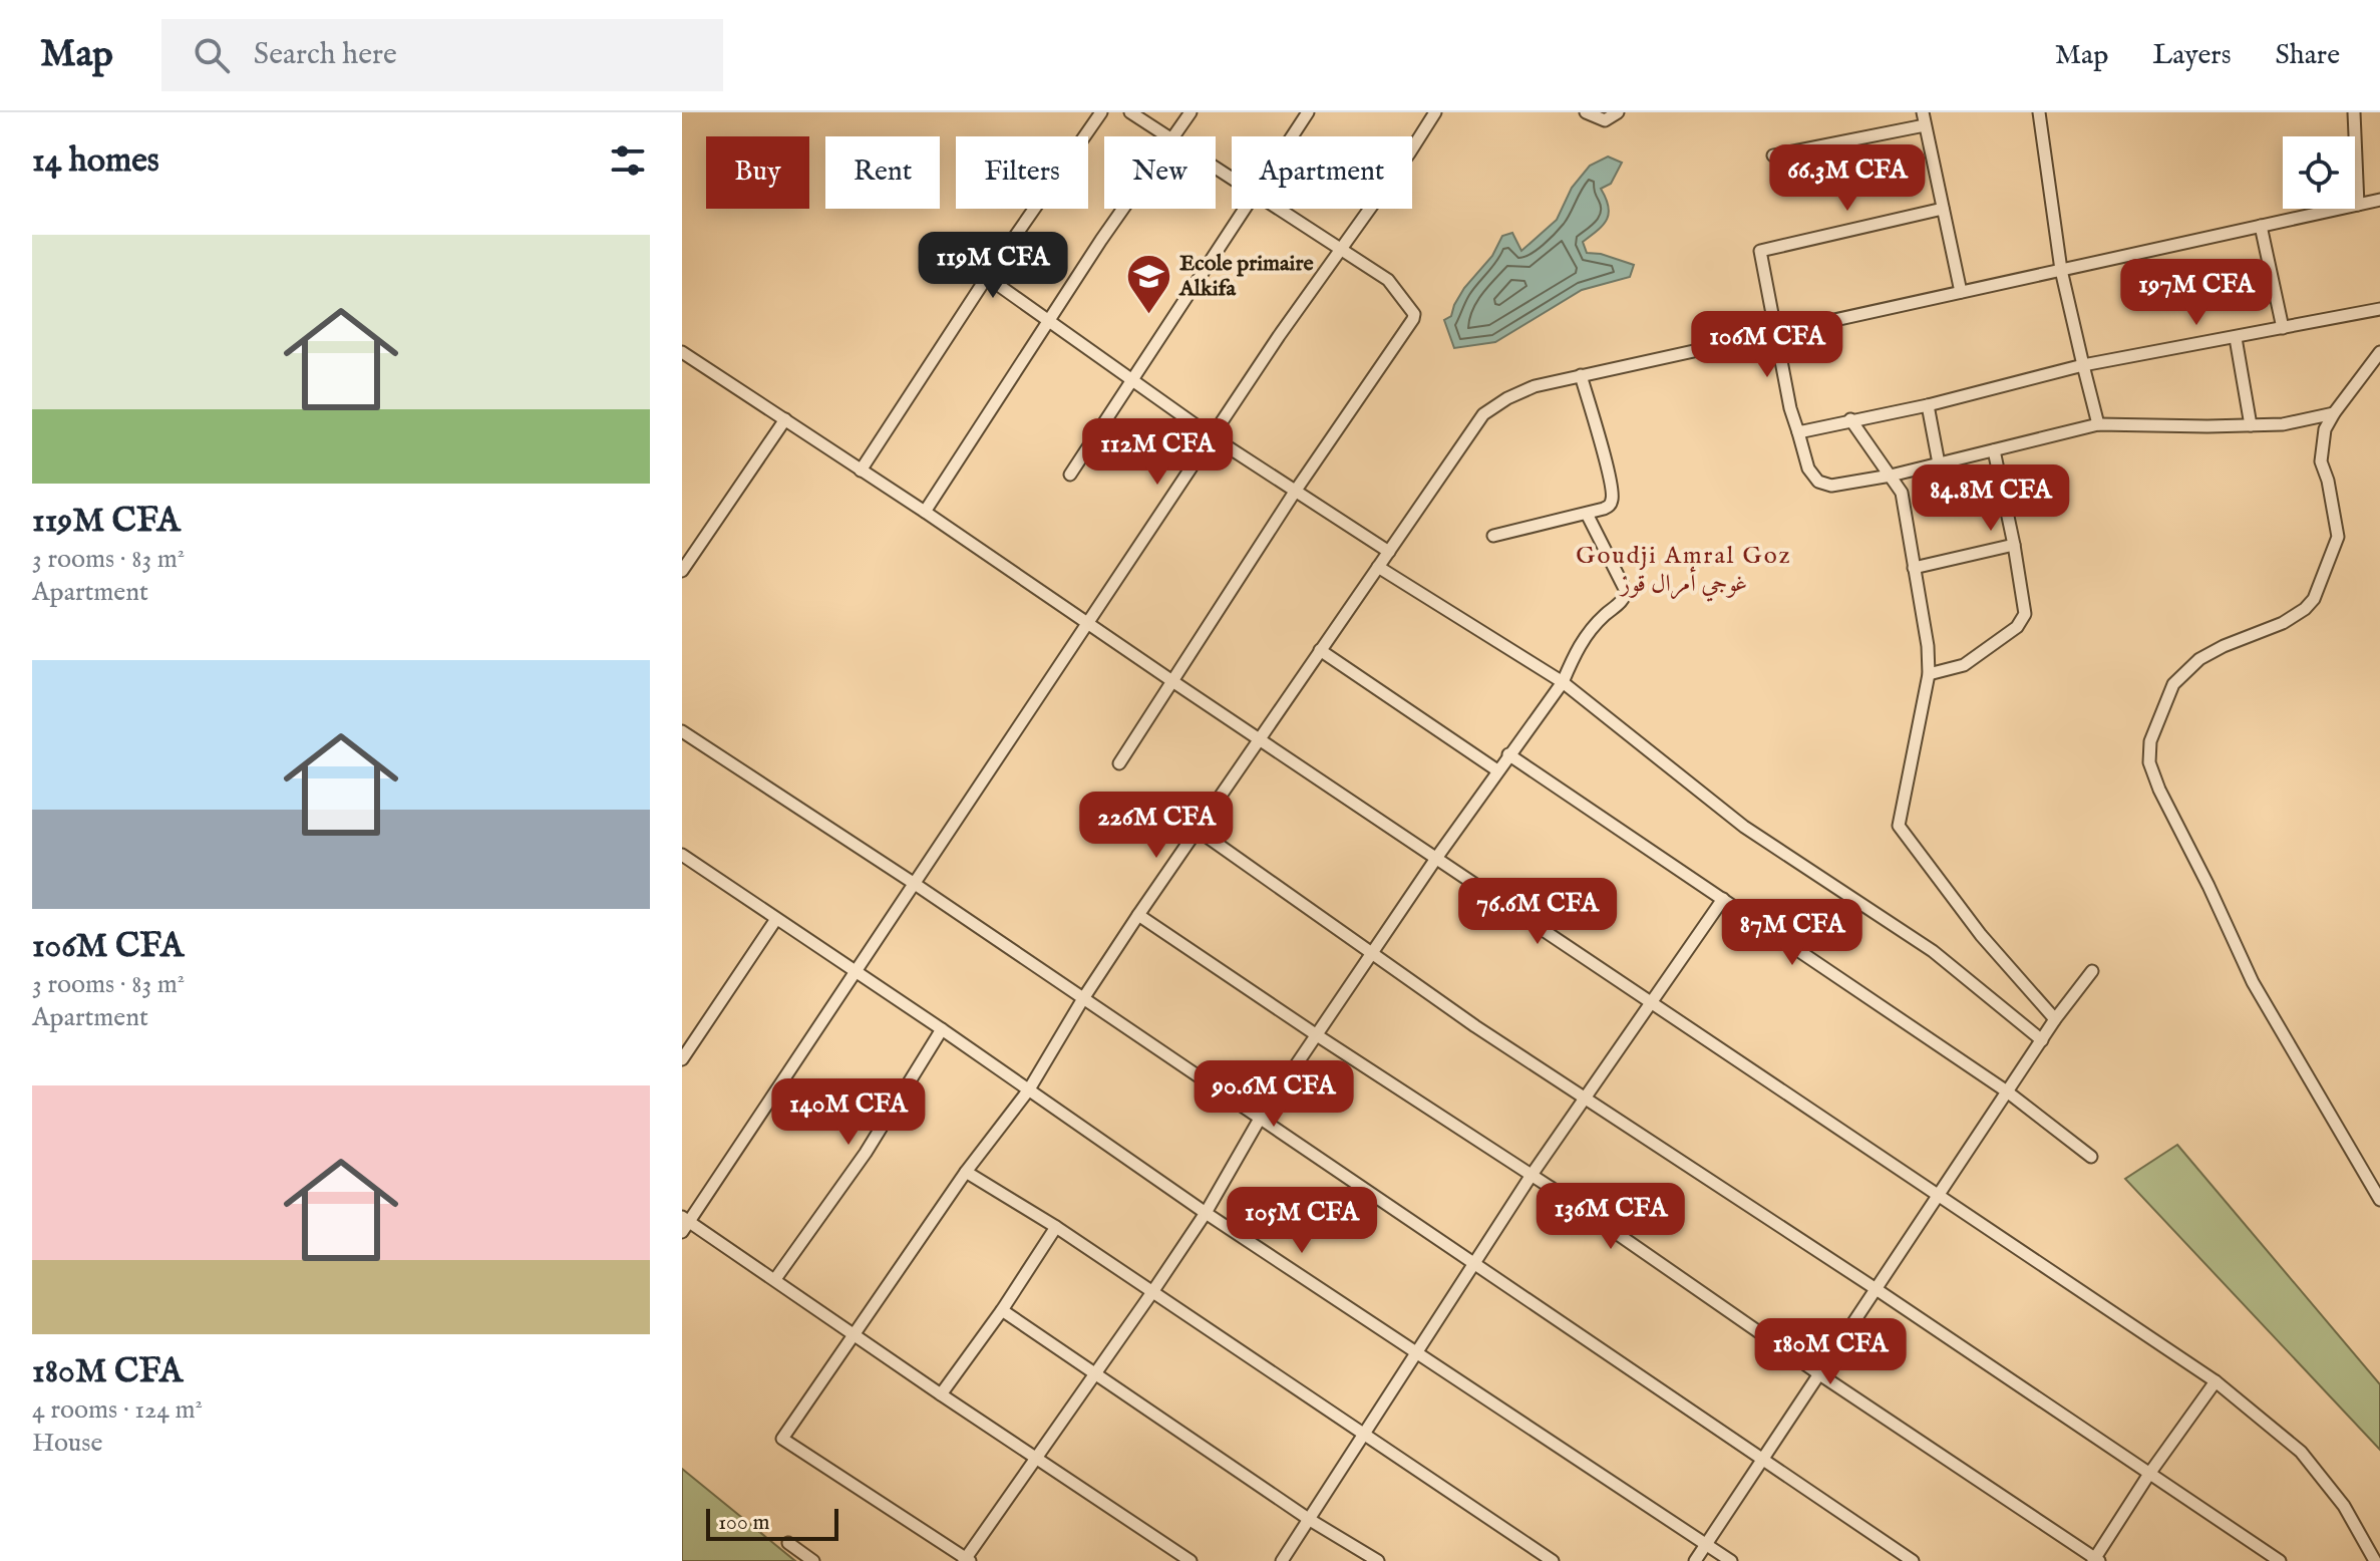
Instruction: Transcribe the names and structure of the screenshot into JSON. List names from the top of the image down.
{
  "districts": ["Goudji Amral Goz غوجي أمرال قوز"],
  "places": {
    "school or university": ["Ecole primaire Alkifa"]
  },
  "scale_bar": "100 m",
  "page": {
    "header": "Map",
    "search": "Search here",
    "nav": ["Map", "Layers", "Share"],
    "heading": "14 homes",
    "chip": [
      "Buy",
      "Rent",
      "Filters",
      "New",
      "Apartment"
    ],
    "price": [
      "66.3M CFA",
      "119M CFA",
      "197M CFA",
      "106M CFA",
      "112M CFA",
      "84.8M CFA",
      "226M CFA",
      "76.6M CFA",
      "87M CFA",
      "90.6M CFA",
      "140M CFA",
      "136M CFA",
      "105M CFA",
      "180M CFA"
    ],
    "list": [
      {
        "name": "119M CFA",
        "note": "3 rooms · 83 m² · Apartment"
      },
      {
        "name": "106M CFA",
        "note": "3 rooms · 83 m² · Apartment"
      },
      {
        "name": "180M CFA",
        "note": "4 rooms · 124 m² · House"
      }
    ],
    "scale": "100 m"
  }
}
